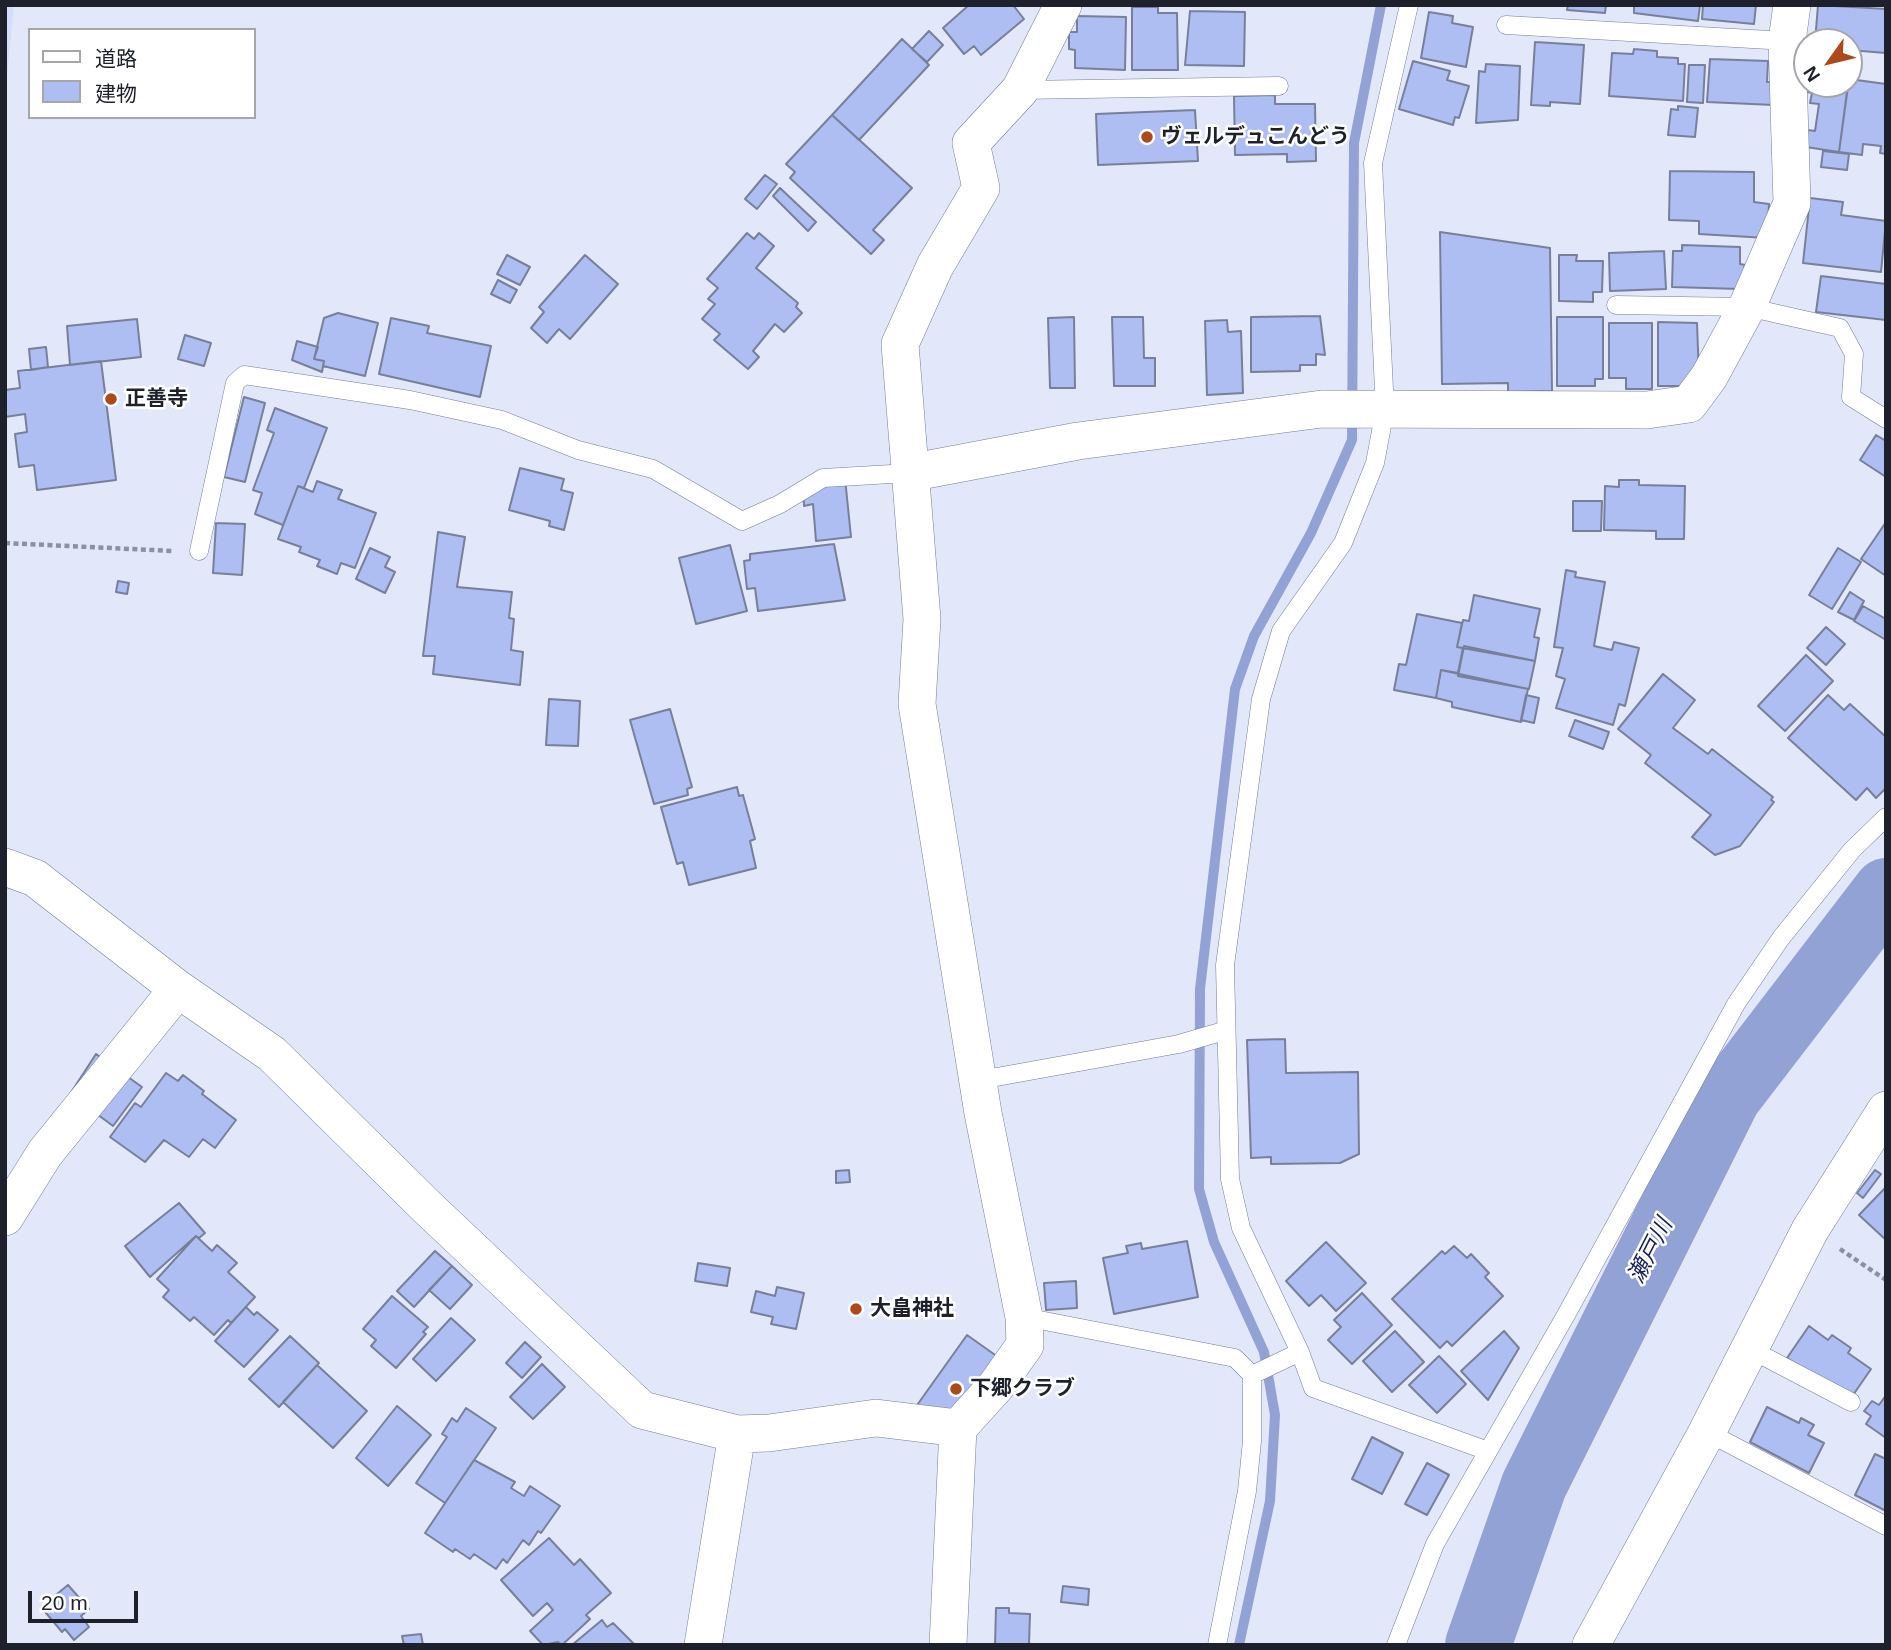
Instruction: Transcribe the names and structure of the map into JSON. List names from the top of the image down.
{
  "water": ["瀬戸川"],
  "places": [
    "ヴェルデュこんどう",
    "正善寺",
    "大畠神社",
    "下郷クラブ"
  ],
  "legend": ["道路", "建物"],
  "scale_bar": "20 m",
  "north": "bottom left"
}
